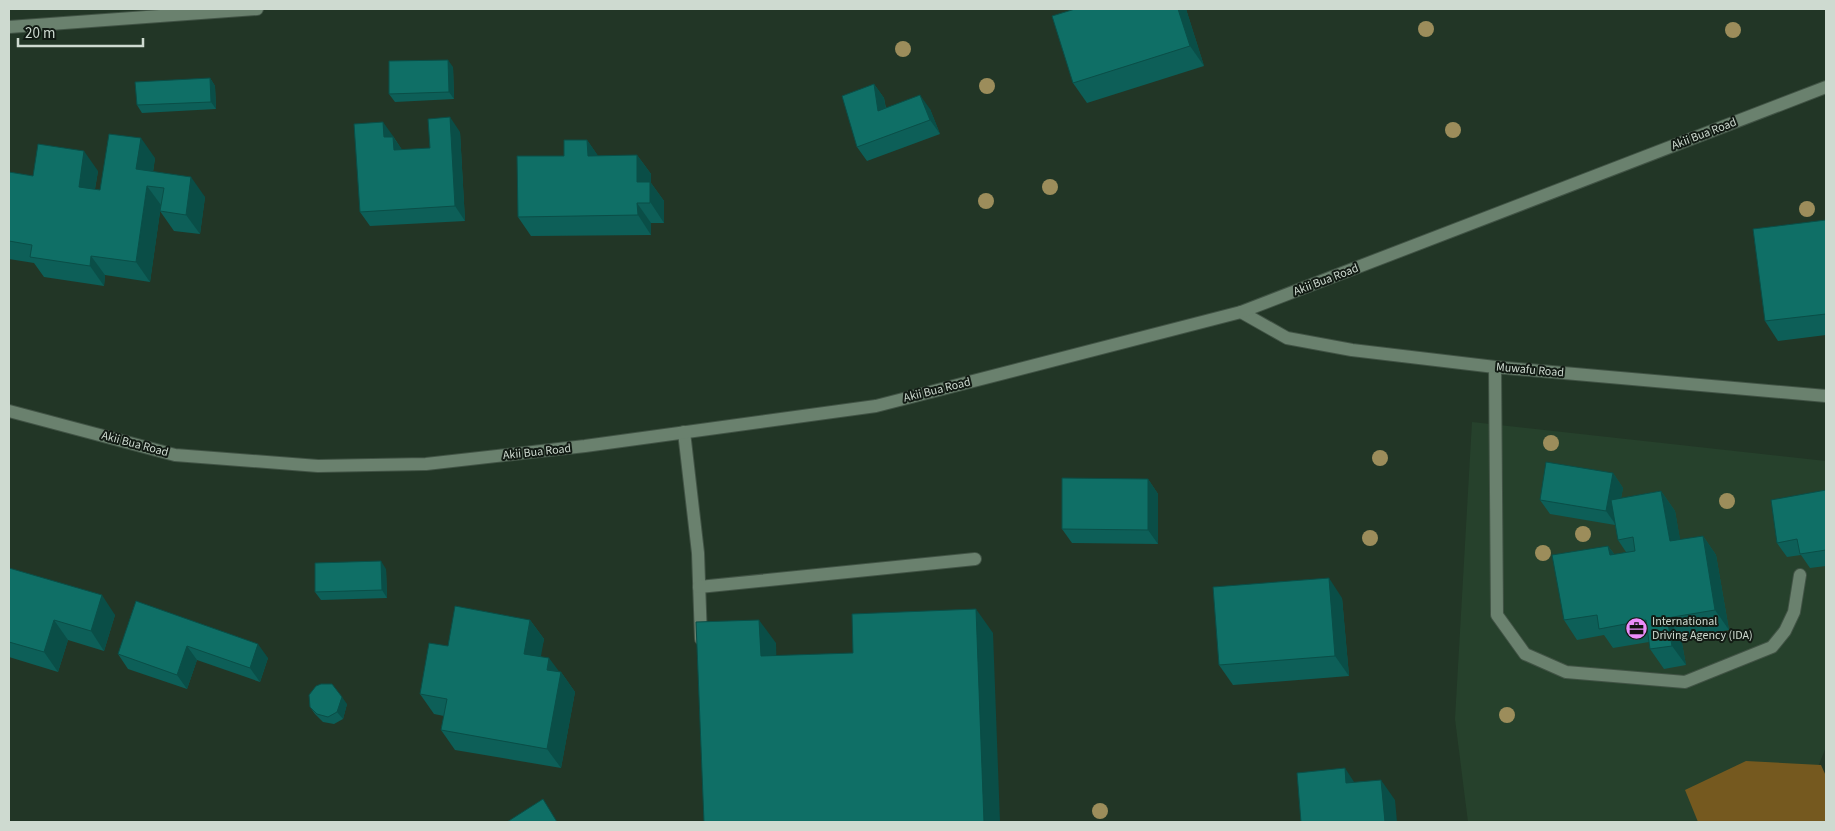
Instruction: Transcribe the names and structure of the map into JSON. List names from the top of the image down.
{
  "streets": {
    "street": ["Akii Bua Road", "Muwafu Road"]
  },
  "crossings": [
    ["Akii Bua Road", "Muwafu Road"]
  ],
  "places": {
    "office": ["International Driving Agency (IDA)"]
  },
  "scale_bar": "20 m"
}
